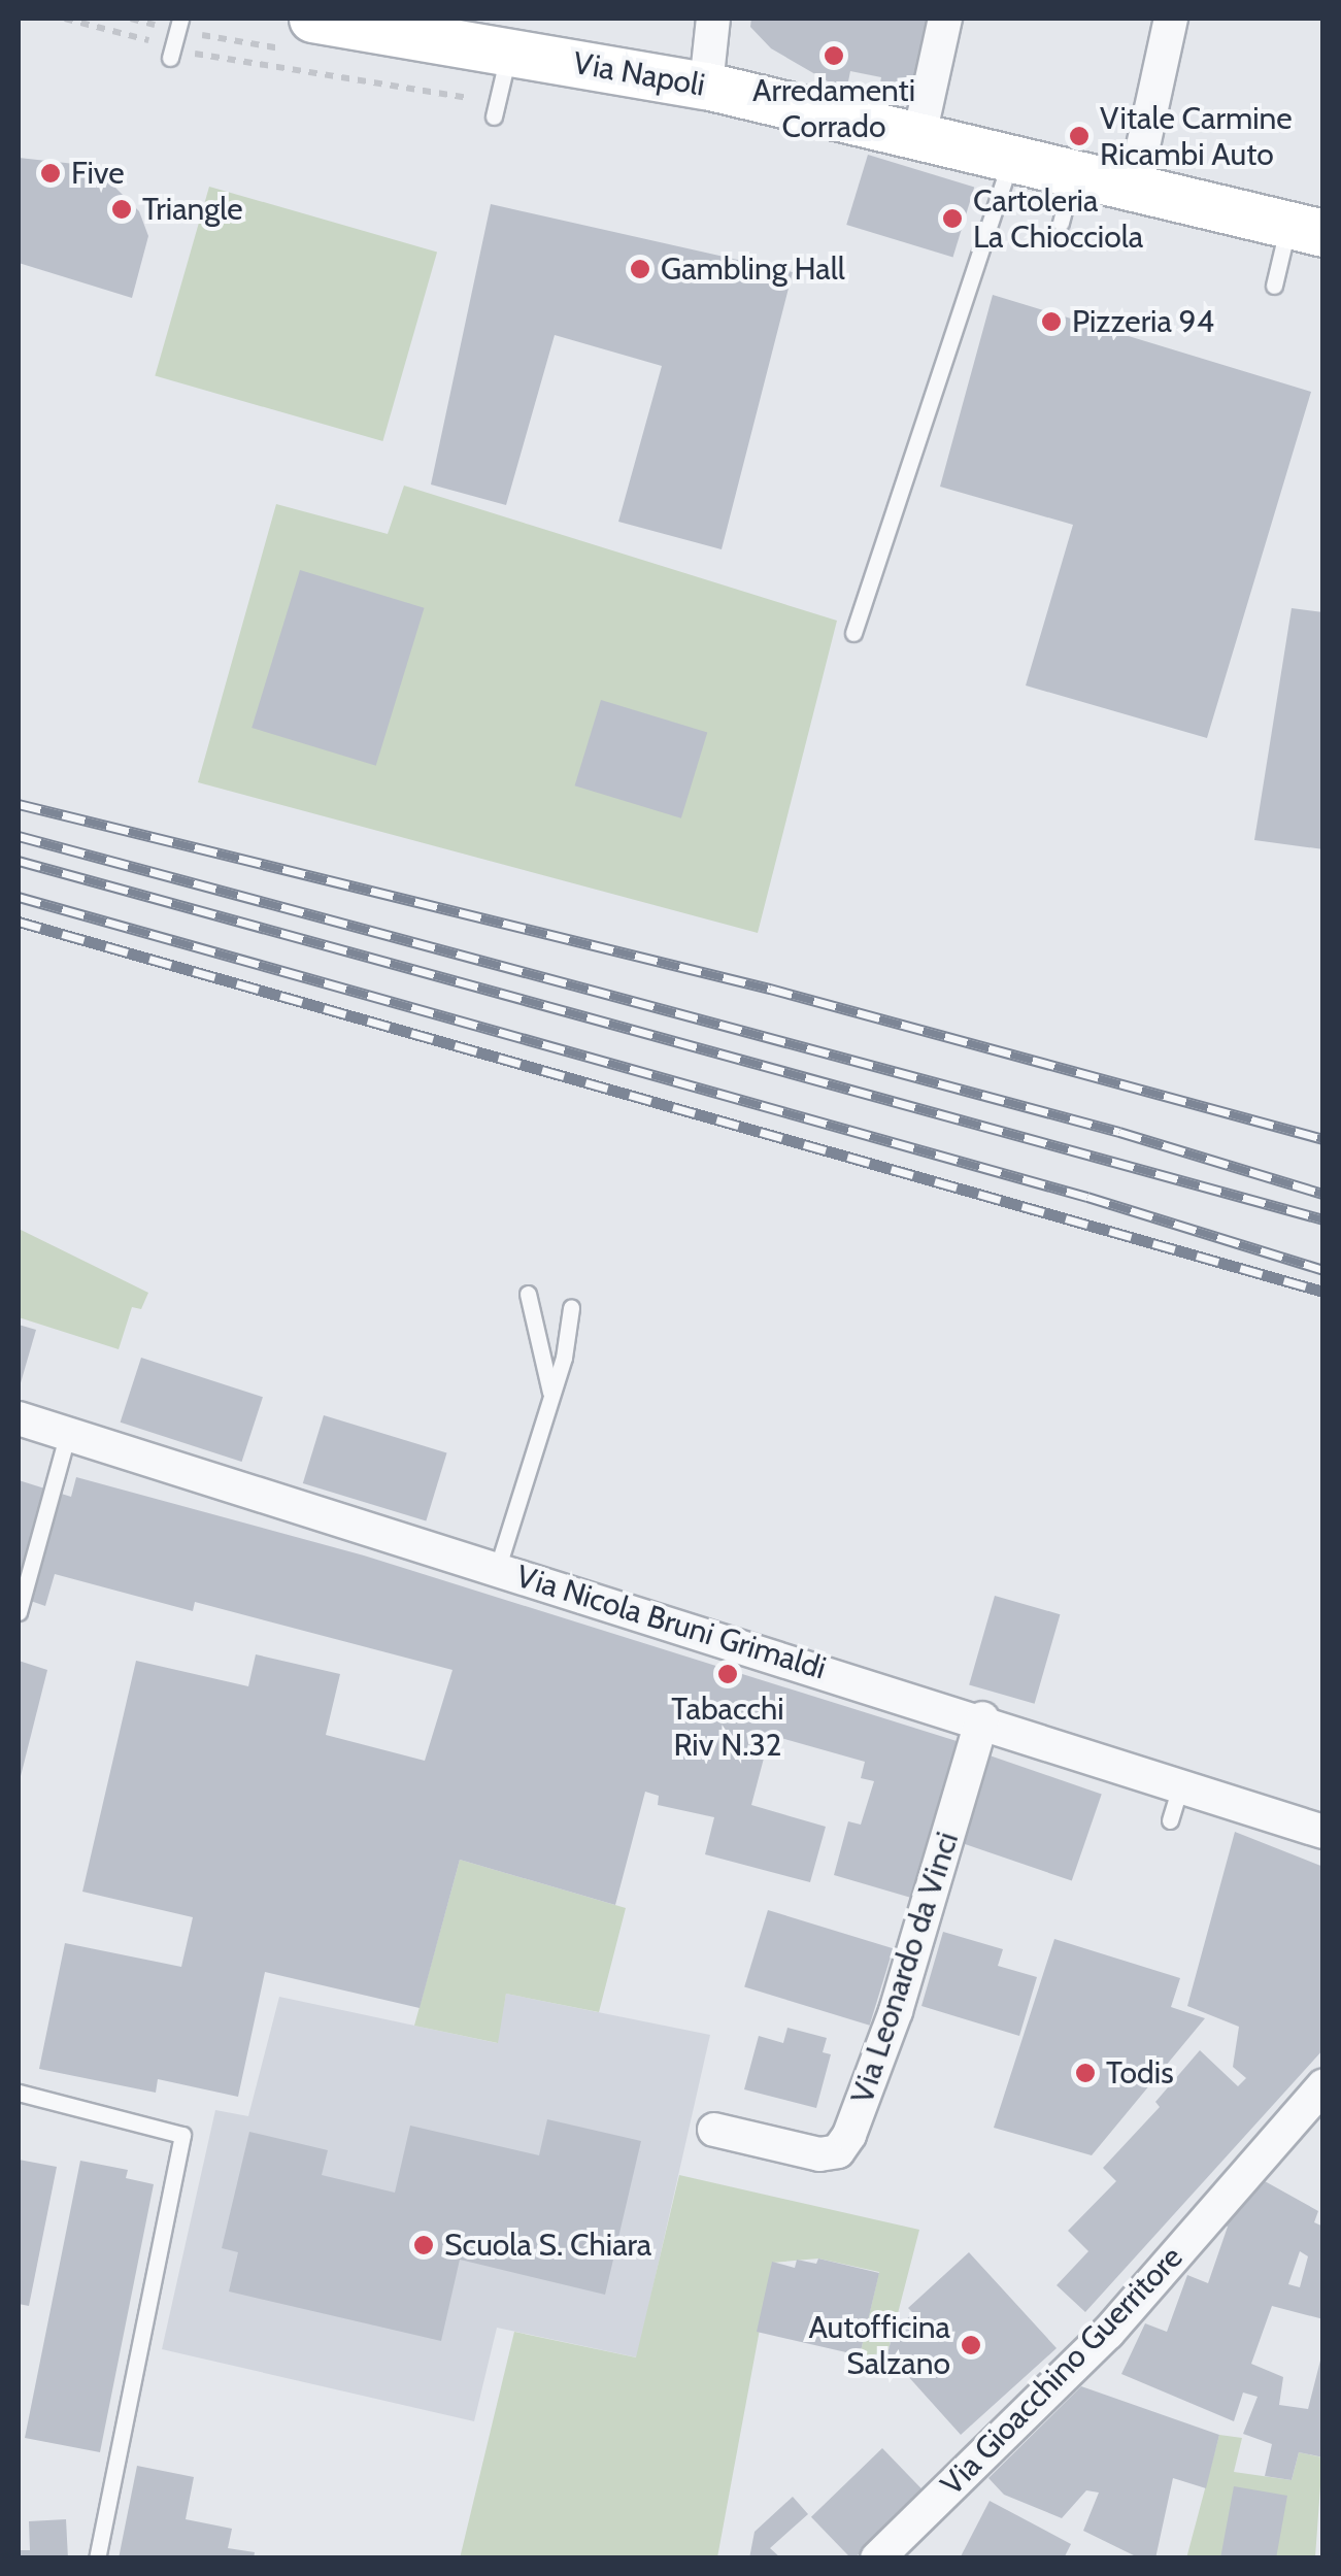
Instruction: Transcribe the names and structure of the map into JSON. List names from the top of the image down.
{
  "streets": {
    "main road": ["Via Napoli"],
    "street": ["Via Nicola Bruni Grimaldi", "Via Leonardo da Vinci", "Via Gioacchino Guerritore"]
  },
  "crossings": [
    ["Via Nicola Bruni Grimaldi", "Via Leonardo da Vinci"]
  ],
  "places": [
    "Arredamenti Corrado",
    "Vitale Carmine Ricambi Auto",
    "Five",
    "Triangle",
    "Cartoleria La Chiocciola",
    "Gambling Hall",
    "Pizzeria 94",
    "Tabacchi Riv N.32",
    "Todis",
    "Scuola S. Chiara",
    "Autofficina Salzano"
  ]
}
